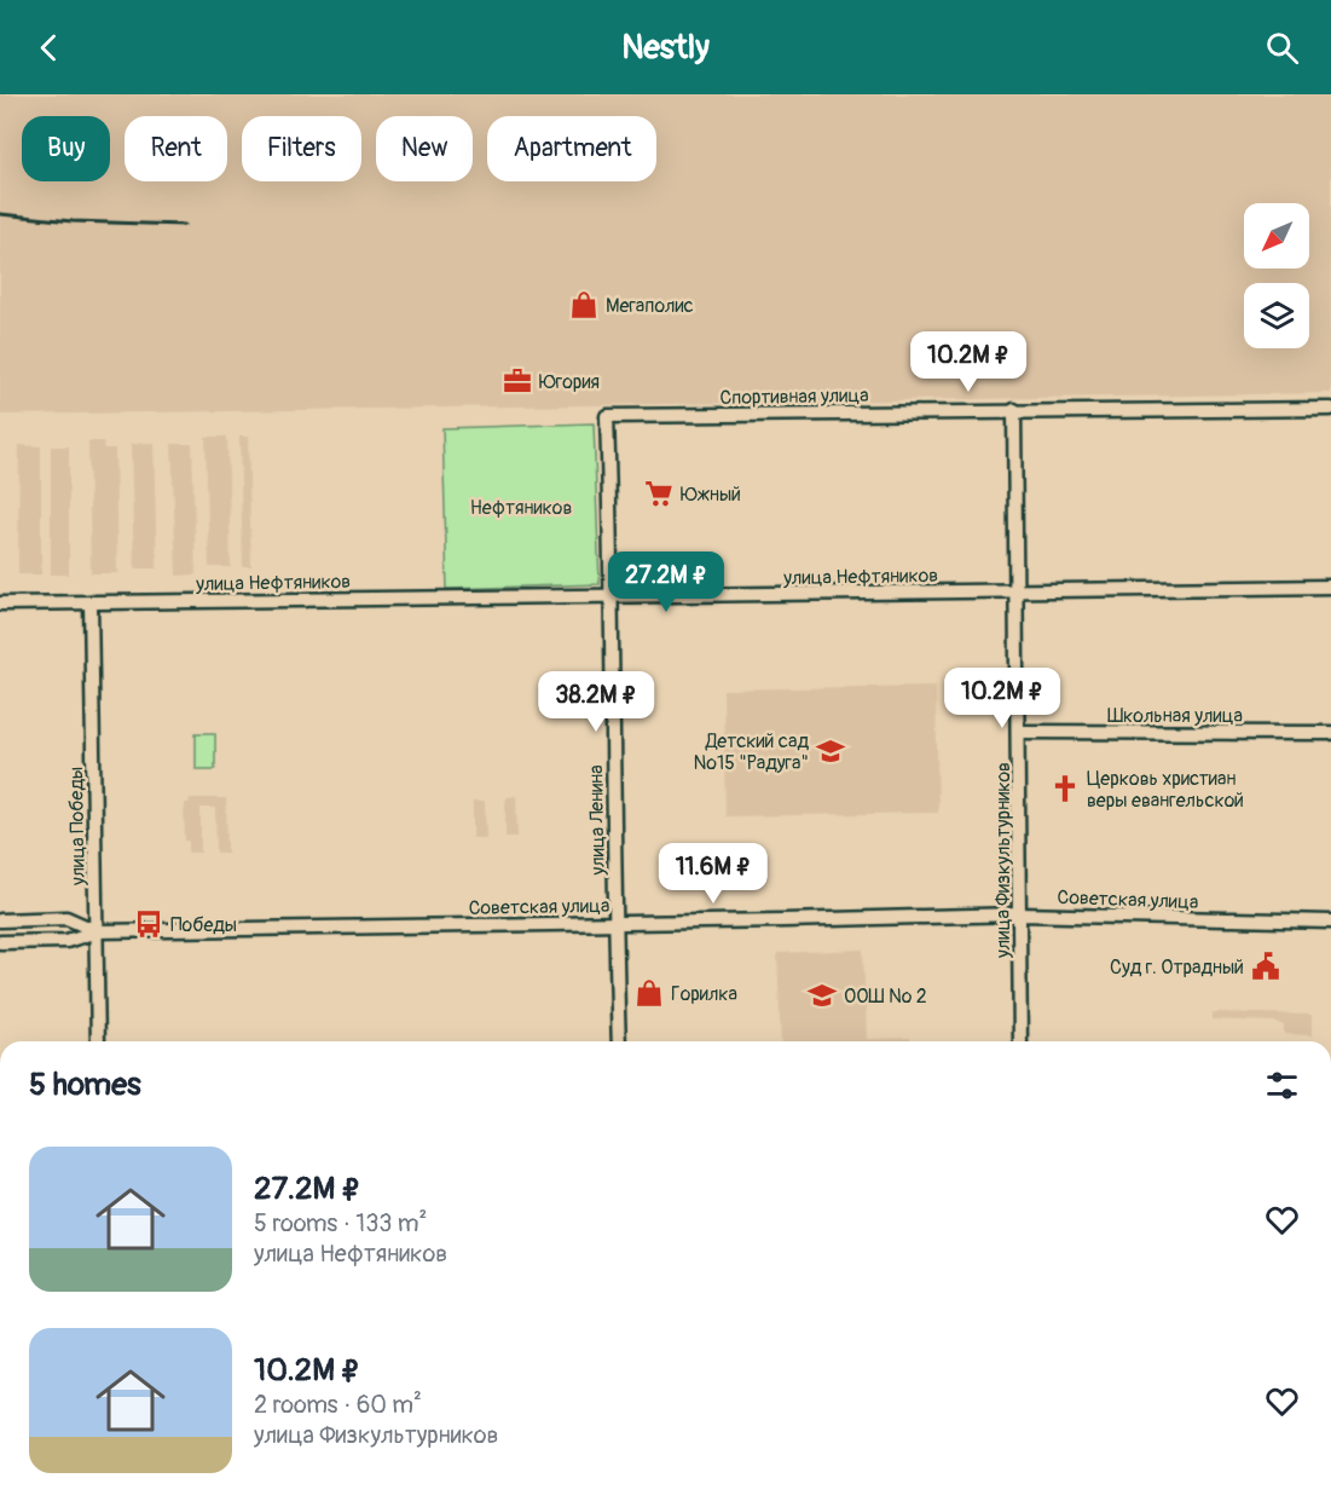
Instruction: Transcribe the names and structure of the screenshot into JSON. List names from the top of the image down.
{
  "streets": {
    "street": [
      "Спортивная улица",
      "улица Нефтяников",
      "Школьная улица",
      "улица Ленина",
      "улица Победы",
      "улица Физкультурников",
      "Советская улица"
    ]
  },
  "crossings": [
    ["Спортивная улица", "улица Ленина"],
    ["Спортивная улица", "улица Физкультурников"],
    ["улица Нефтяников", "улица Ленина"],
    ["улица Нефтяников", "улица Победы"],
    ["улица Нефтяников", "улица Физкультурников"],
    ["Школьная улица", "улица Физкультурников"],
    ["улица Ленина", "Советская улица"],
    ["улица Победы", "Советская улица"],
    ["улица Физкультурников", "Советская улица"]
  ],
  "parks": ["Нефтяников"],
  "places": {
    "shop": ["Мегаполис", "Горилка"],
    "office": ["Югория"],
    "supermarket": ["Южный"],
    "school or university": ["Детский сад №15 \"Радуга\"", "ООШ № 2"],
    "church": ["Церковь христиан веры евангельской"],
    "bus stop": ["Победы"],
    "public building": ["Суд г. Отрадный"]
  },
  "north": "bottom left",
  "page": {
    "header": "Nestly",
    "chip": [
      "Buy",
      "Rent",
      "Filters",
      "New",
      "Apartment"
    ],
    "price": [
      "10.2M ₽",
      "27.2M ₽",
      "10.2M ₽",
      "38.2M ₽",
      "11.6M ₽"
    ],
    "heading": "5 homes",
    "list": [
      {
        "name": "27.2M ₽",
        "note": "5 rooms · 133 m² · улица Нефтяников"
      },
      {
        "name": "10.2M ₽",
        "note": "2 rooms · 60 m² · улица Физкультурников"
      }
    ]
  }
}
